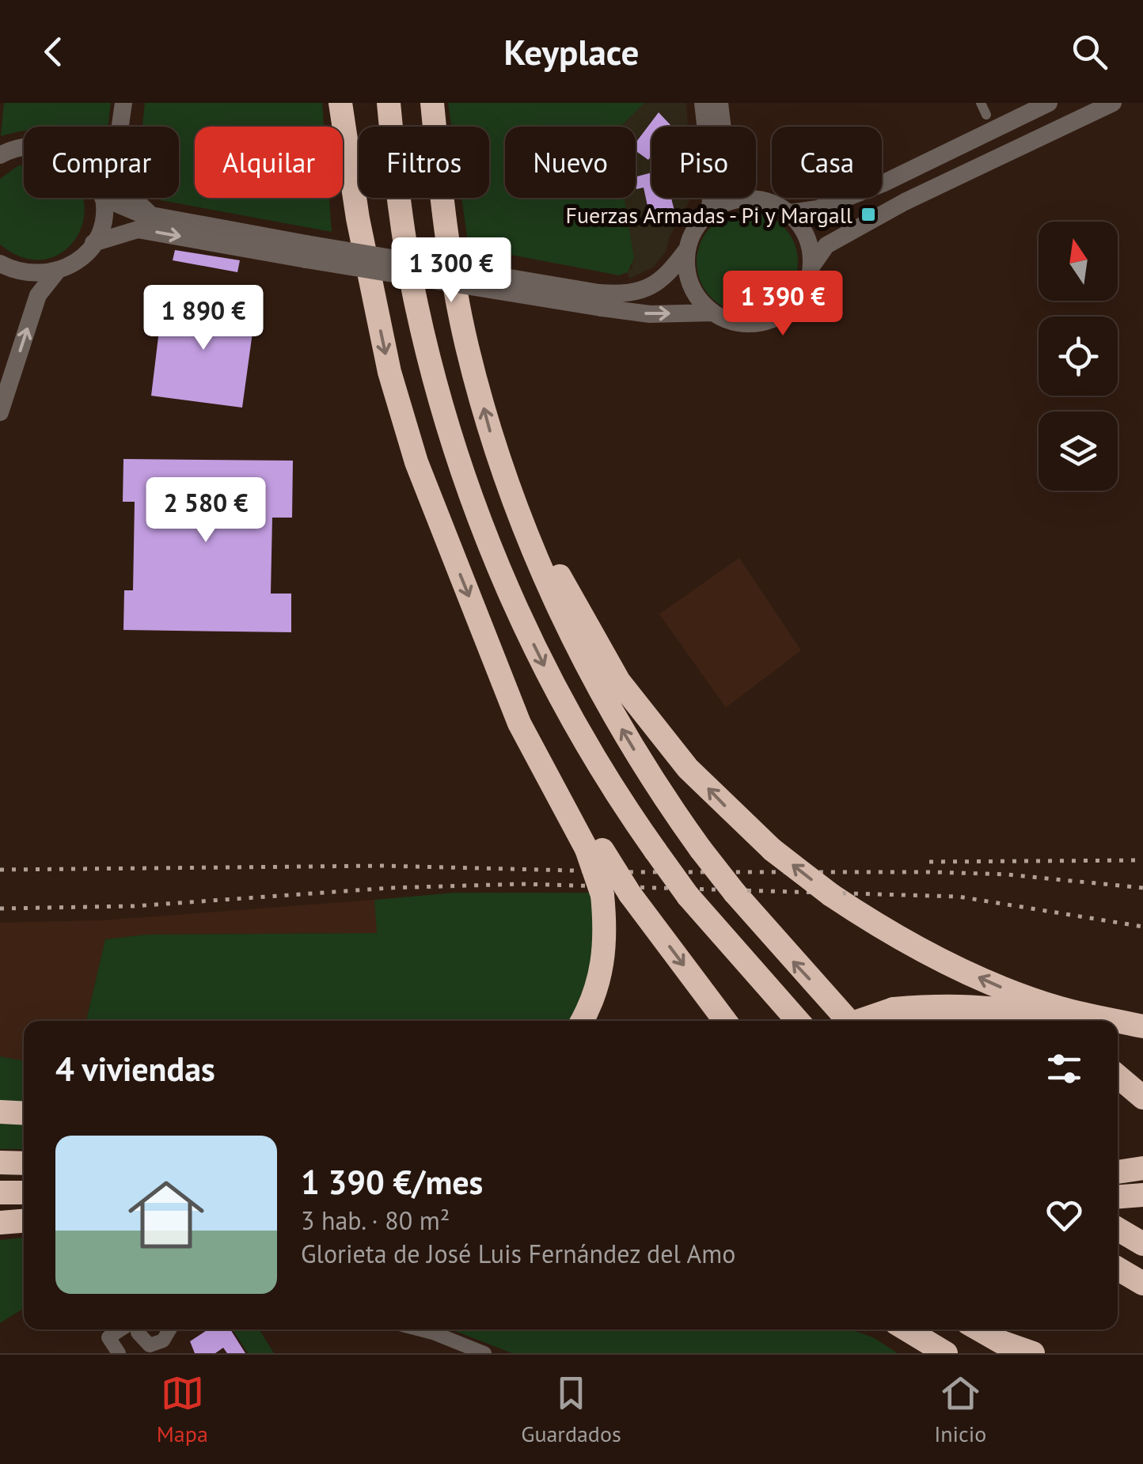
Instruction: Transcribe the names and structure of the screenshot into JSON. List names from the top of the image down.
{
  "places": {
    "transit": ["Fuerzas Armadas - Pi y Margall"]
  },
  "north": "top",
  "page": {
    "header": "Keyplace",
    "chip": [
      "Comprar",
      "Alquilar",
      "Filtros",
      "Nuevo",
      "Piso",
      "Casa"
    ],
    "price": [
      "1 300 €",
      "1 390 €",
      "1 890 €",
      "2 580 €"
    ],
    "heading": "4 viviendas",
    "list": [
      {
        "name": "1 390 €/mes",
        "note": "3 hab. · 80 m² · Glorieta de José Luis Fernández del Amo"
      }
    ],
    "tabs": ["Mapa", "Guardados", "Inicio"]
  }
}
